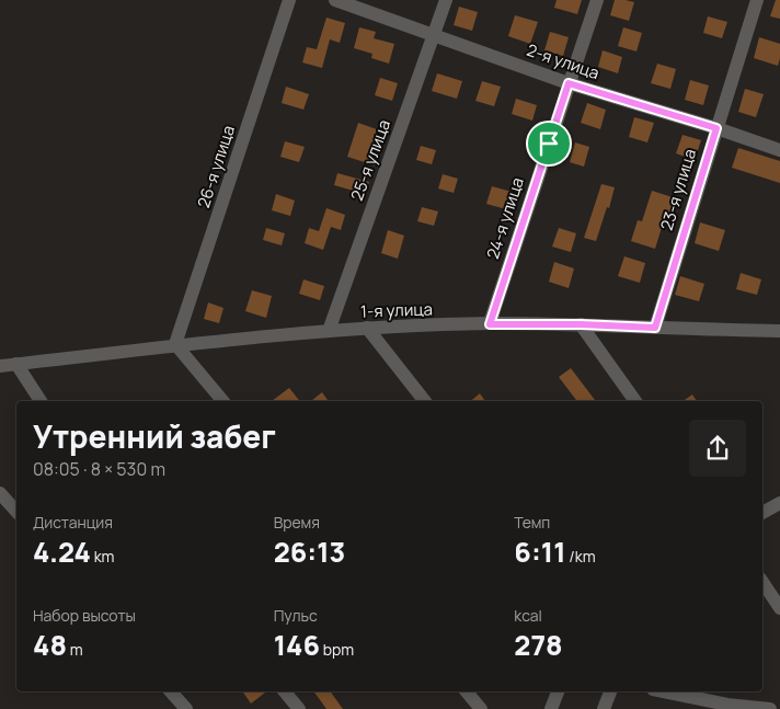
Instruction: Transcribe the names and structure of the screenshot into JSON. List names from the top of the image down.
{
  "streets": {
    "street": [
      "2-я улица",
      "25-я улица",
      "26-я улица",
      "23-я улица",
      "24-я улица",
      "1-я улица"
    ]
  },
  "crossings": [
    ["2-я улица", "25-я улица"],
    ["2-я улица", "23-я улица"],
    ["2-я улица", "24-я улица"],
    ["25-я улица", "1-я улица"],
    ["26-я улица", "1-я улица"],
    ["23-я улица", "1-я улица"],
    ["24-я улица", "1-я улица"]
  ],
  "page": {
    "heading": ["Утренний забег", "08:05 · 8 × 530 m"],
    "stats": [
      ["Дистанция", "4.24 km"],
      ["Время", "26:13"],
      ["Темп", "6:11 /km"],
      ["Набор высоты", "48 m"],
      ["Пульс", "146 bpm"],
      ["kcal", "278"]
    ]
  }
}
